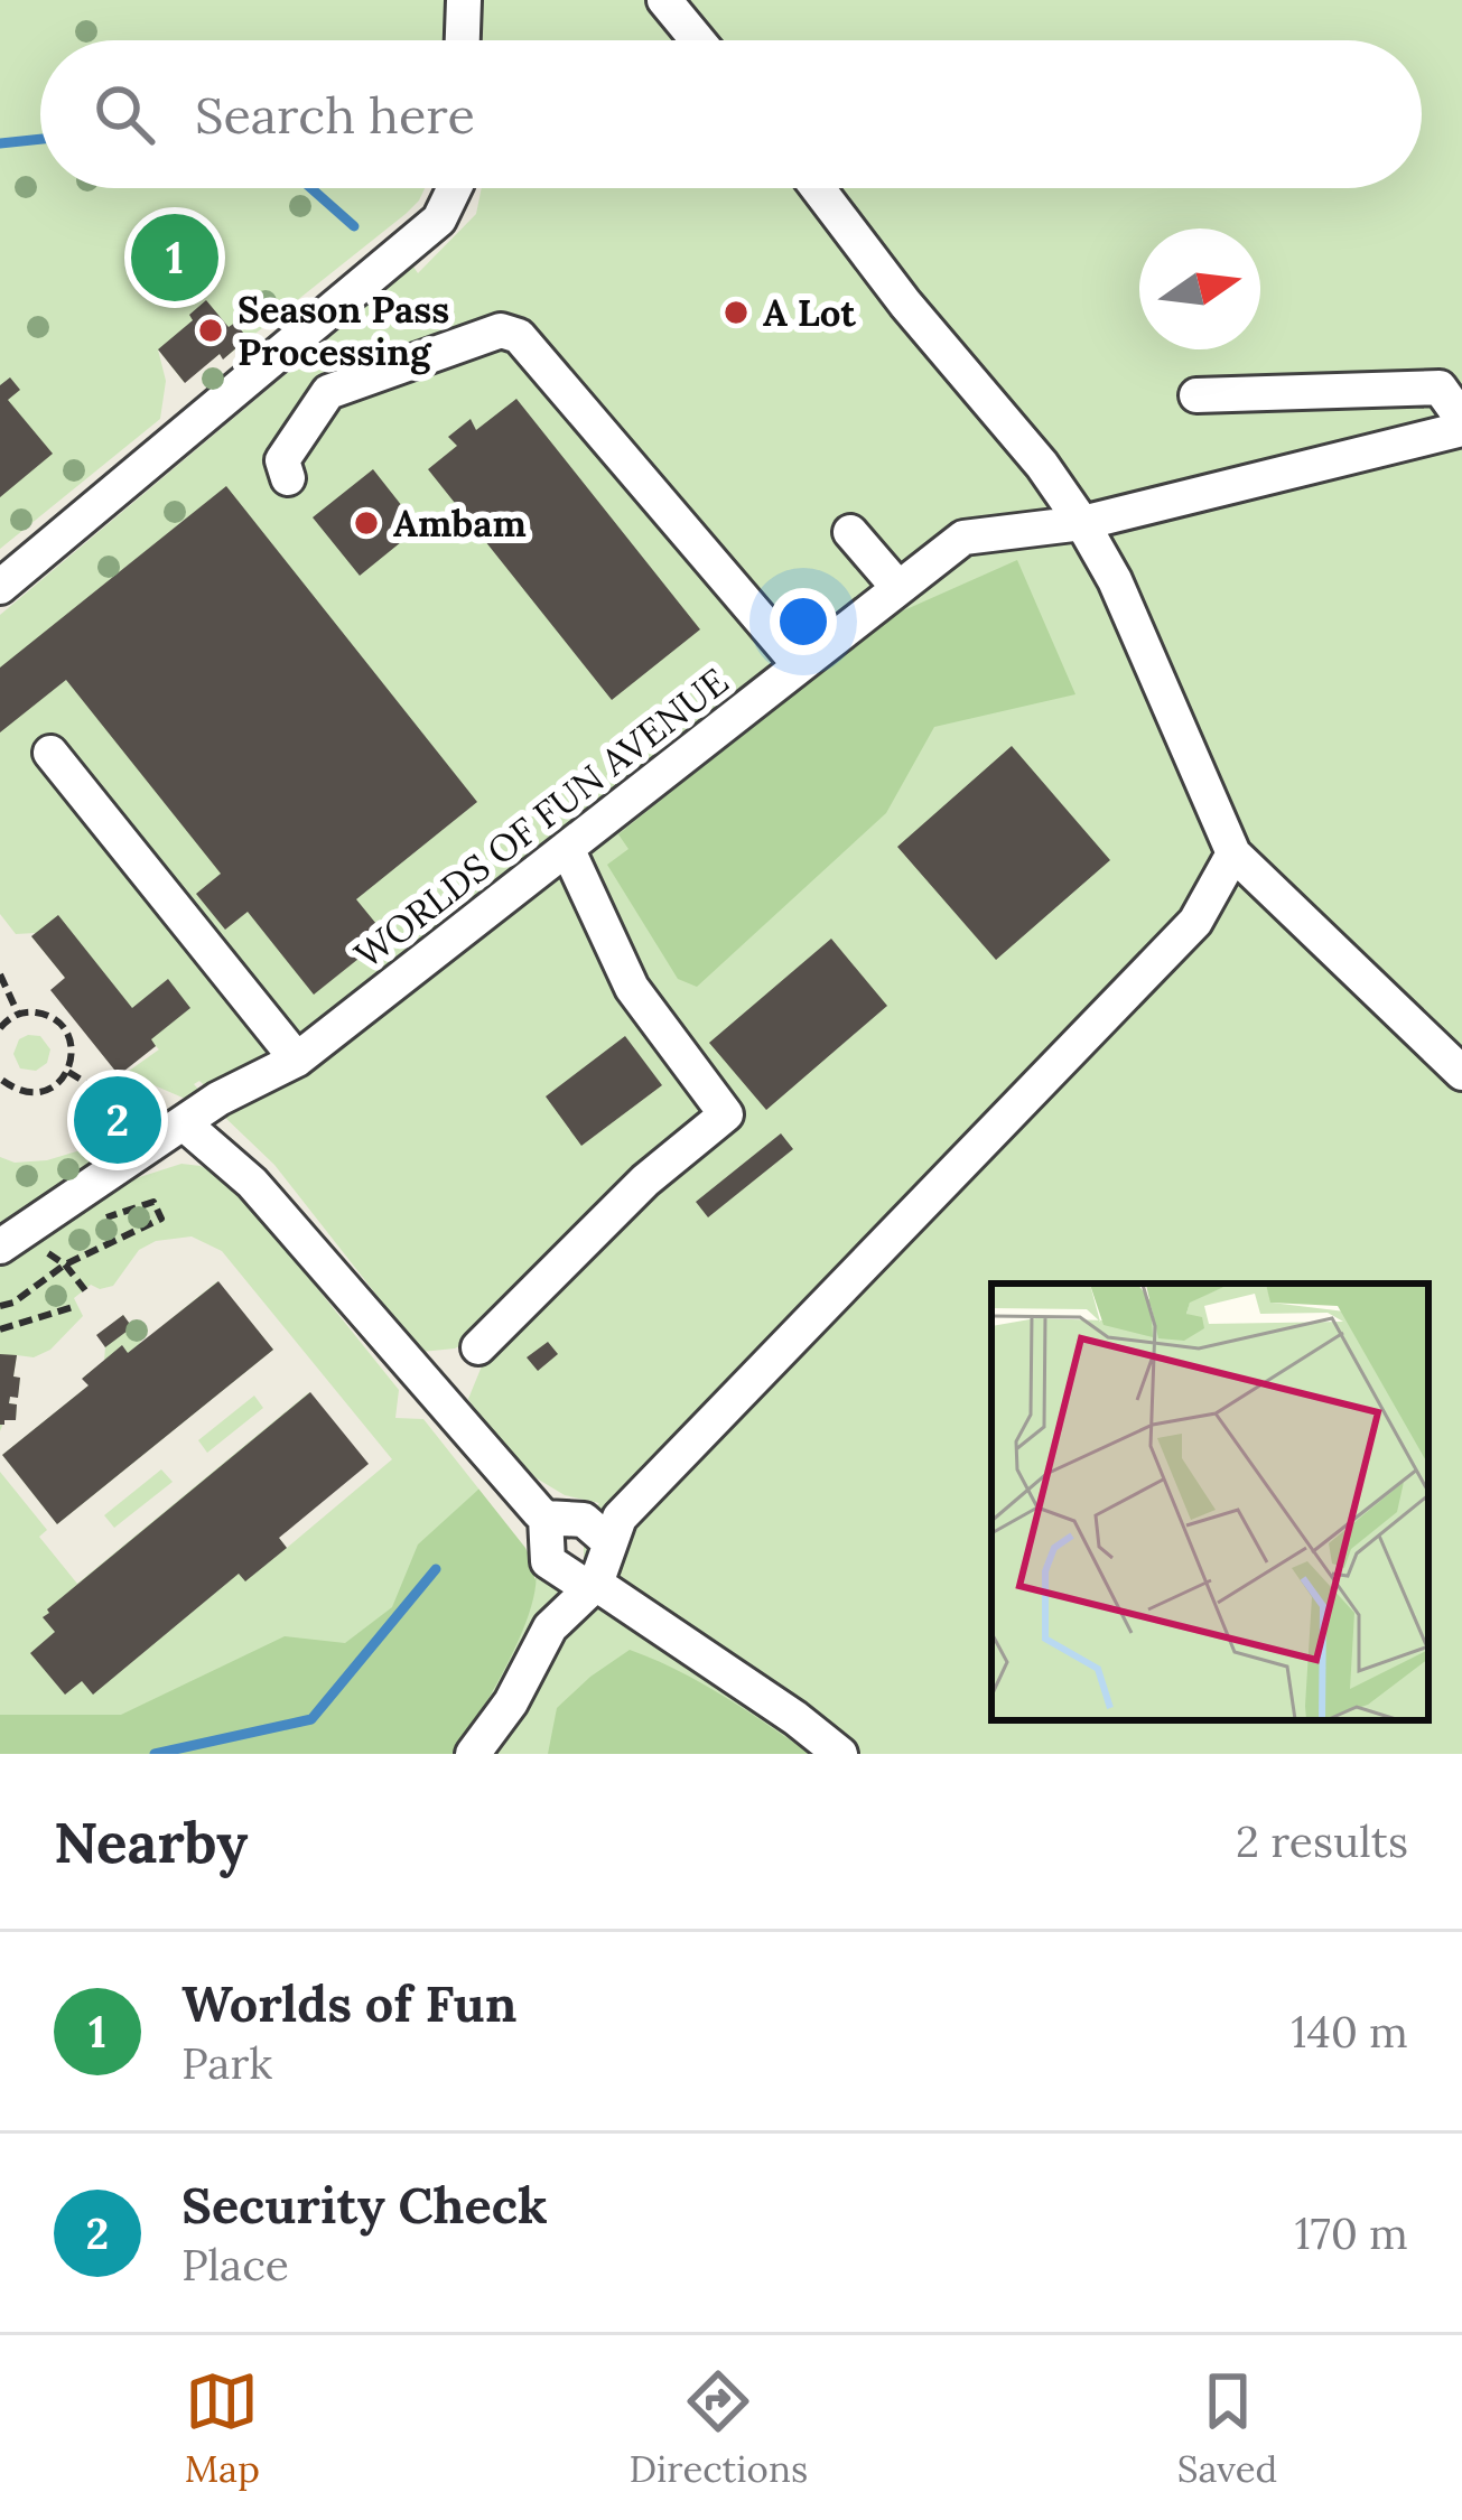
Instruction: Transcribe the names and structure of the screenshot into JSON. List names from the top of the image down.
{
  "streets": {
    "street": ["WORLDS OF FUN AVENUE"]
  },
  "places": ["A Lot", "Season Pass Processing", "Ambam"],
  "north": "right",
  "page": {
    "search": "Search here",
    "pins": ["1", "2"],
    "heading": ["Nearby", "2 results"],
    "list": [
      {
        "mark": "1",
        "name": "Worlds of Fun",
        "note": "Park",
        "value": "140 m"
      },
      {
        "mark": "2",
        "name": "Security Check",
        "note": "Place",
        "value": "170 m"
      }
    ],
    "nav": ["Map", "Directions", "Saved"]
  }
}
